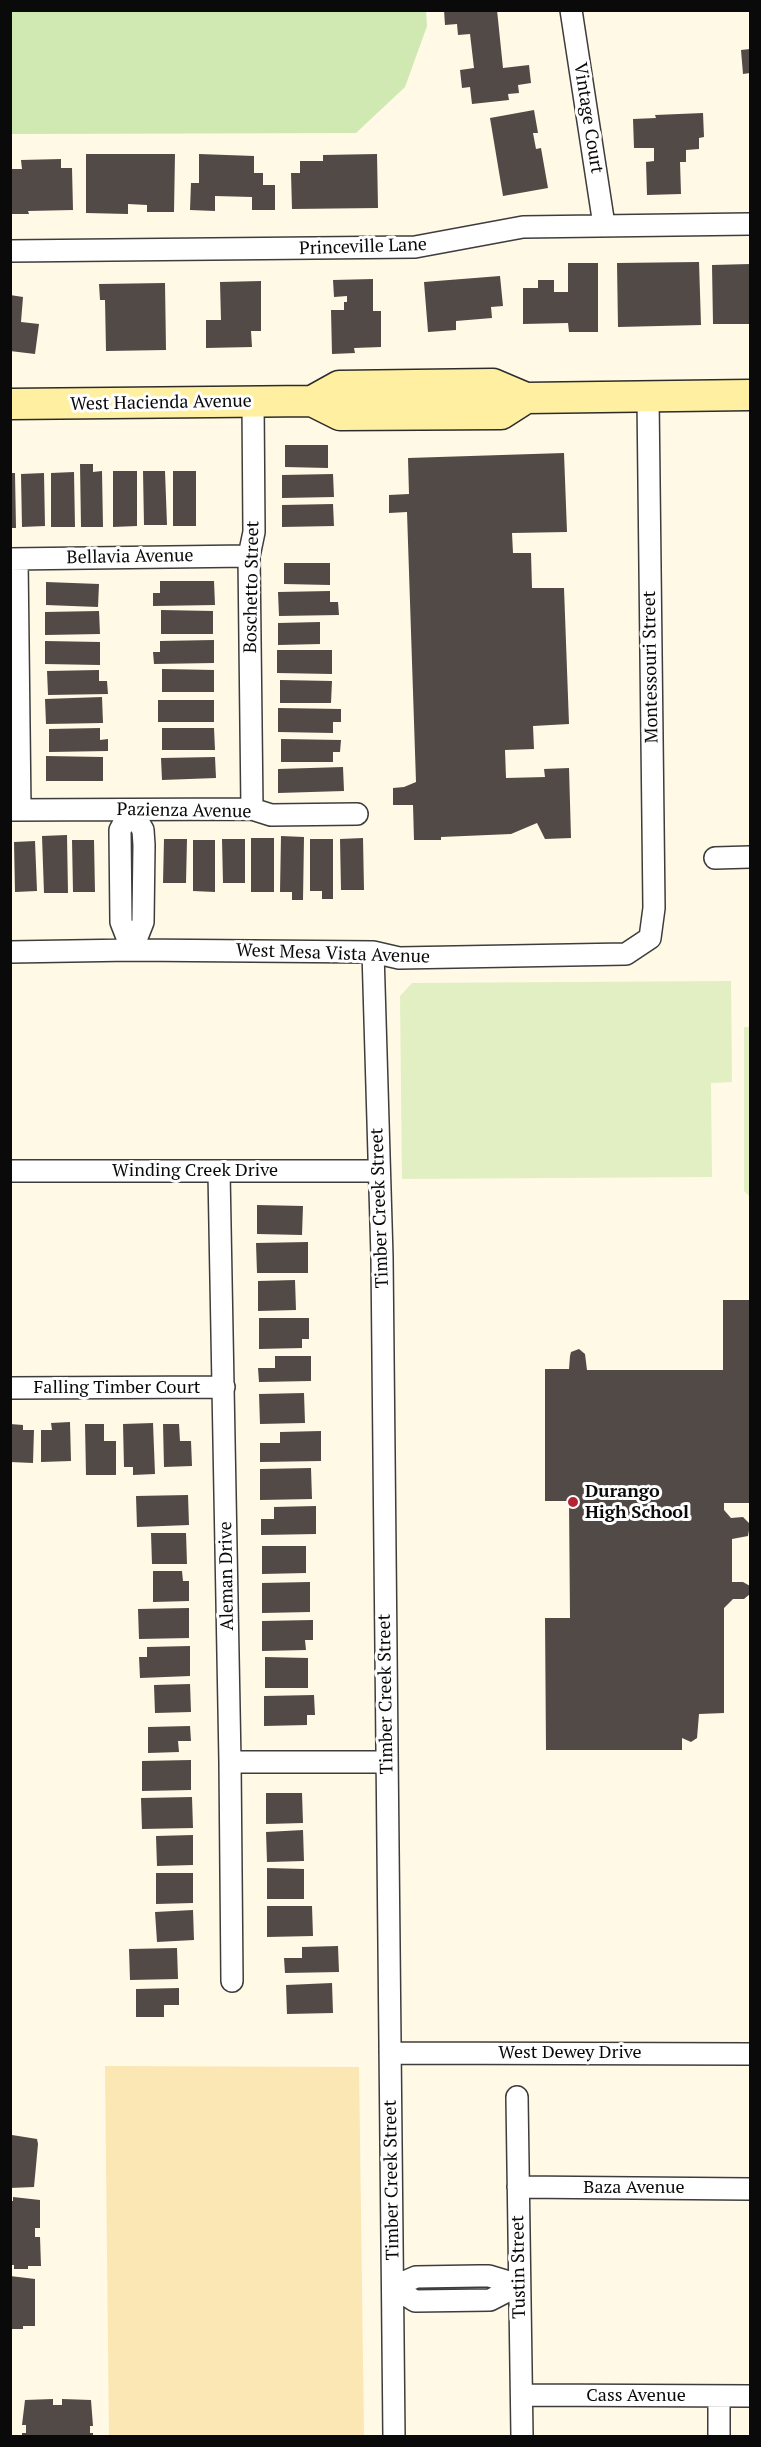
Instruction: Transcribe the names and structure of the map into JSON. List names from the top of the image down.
{
  "streets": {
    "main road": ["West Hacienda Avenue"],
    "street": [
      "Vintage Court",
      "Princeville Lane",
      "Bellavia Avenue",
      "Boschetto Street",
      "Montessouri Street",
      "Pazienza Avenue",
      "West Mesa Vista Avenue",
      "Winding Creek Drive",
      "Timber Creek Street",
      "Falling Timber Court",
      "Aleman Drive",
      "West Dewey Drive",
      "Baza Avenue",
      "Tustin Street",
      "Cass Avenue"
    ]
  },
  "crossings": [
    ["Vintage Court", "Princeville Lane"],
    ["West Hacienda Avenue", "Boschetto Street"],
    ["West Hacienda Avenue", "Montessouri Street"],
    ["Bellavia Avenue", "Boschetto Street"],
    ["Boschetto Street", "Pazienza Avenue"],
    ["Montessouri Street", "West Mesa Vista Avenue"],
    ["West Mesa Vista Avenue", "Timber Creek Street"],
    ["Winding Creek Drive", "Timber Creek Street"],
    ["Winding Creek Drive", "Aleman Drive"],
    ["Timber Creek Street", "West Dewey Drive"],
    ["Falling Timber Court", "Aleman Drive"],
    ["Baza Avenue", "Tustin Street"],
    ["Tustin Street", "Cass Avenue"]
  ],
  "places": ["Durango High School"]
}
